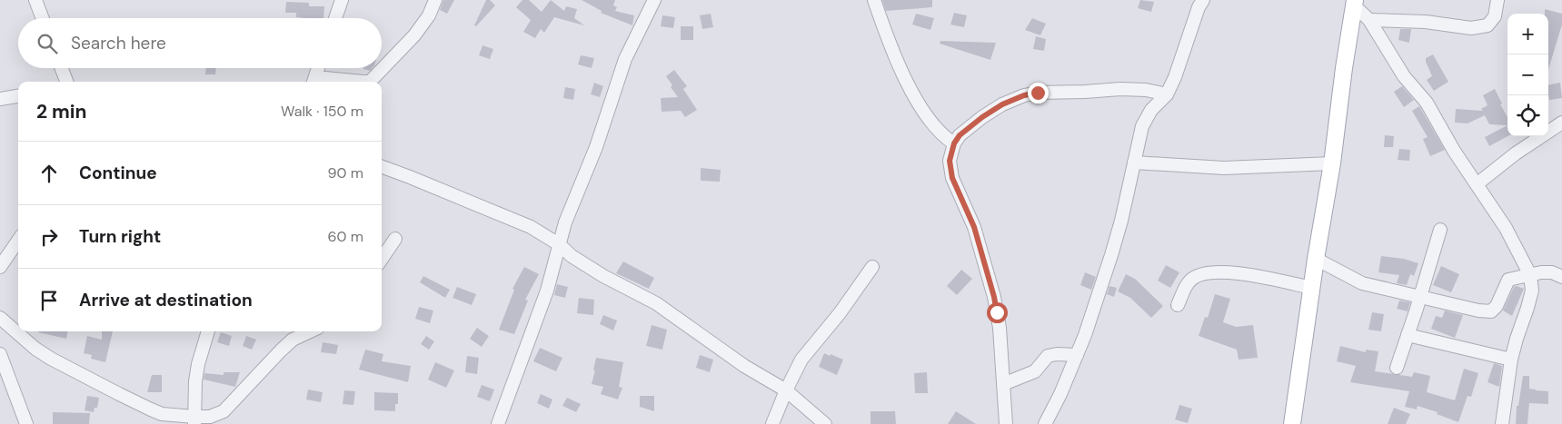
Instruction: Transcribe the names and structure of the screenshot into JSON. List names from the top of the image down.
{
  "page": {
    "map_buttons": ["+", "−"],
    "search": "Search here",
    "heading": ["2 min", "Walk · 150 m"],
    "list": [
      ["Continue", "90 m"],
      ["Turn right", "60 m"],
      "Arrive at destination"
    ]
  }
}
